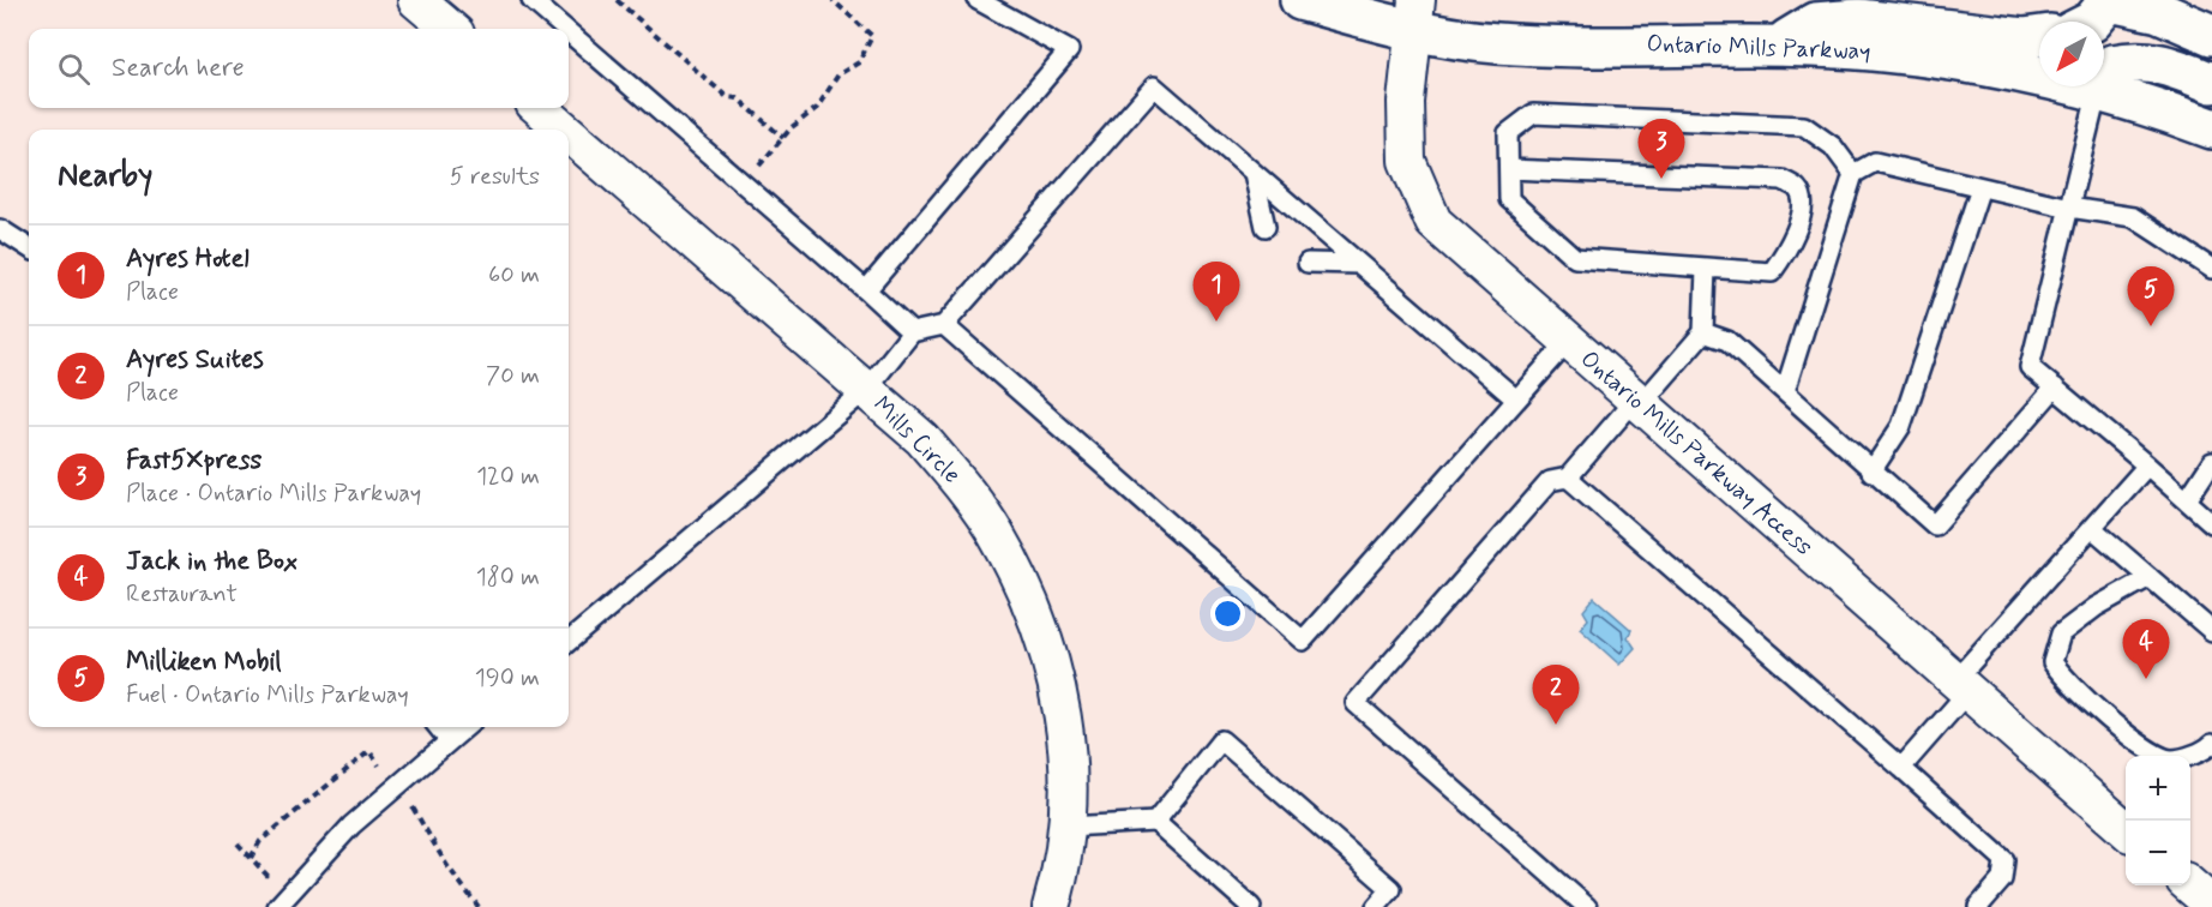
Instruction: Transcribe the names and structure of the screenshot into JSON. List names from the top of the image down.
{
  "streets": {
    "main road": ["Ontario Mills Parkway"],
    "street": ["Mills Circle", "Ontario Mills Parkway Access"]
  },
  "crossings": [
    ["Ontario Mills Parkway", "Ontario Mills Parkway Access"]
  ],
  "north": "bottom left",
  "page": {
    "search": "Search here",
    "pins": [
      "3",
      "1",
      "5",
      "4",
      "2"
    ],
    "heading": ["Nearby", "5 results"],
    "list": [
      {
        "mark": "1",
        "name": "Ayres Hotel",
        "note": "Place",
        "value": "60 m"
      },
      {
        "mark": "2",
        "name": "Ayres Suites",
        "note": "Place",
        "value": "70 m"
      },
      {
        "mark": "3",
        "name": "Fast5Xpress",
        "note": "Place · Ontario Mills Parkway",
        "value": "120 m"
      },
      {
        "mark": "4",
        "name": "Jack in the Box",
        "note": "Restaurant",
        "value": "180 m"
      },
      {
        "mark": "5",
        "name": "Milliken Mobil",
        "note": "Fuel · Ontario Mills Parkway",
        "value": "190 m"
      }
    ],
    "map_buttons": ["+", "−"]
  }
}
